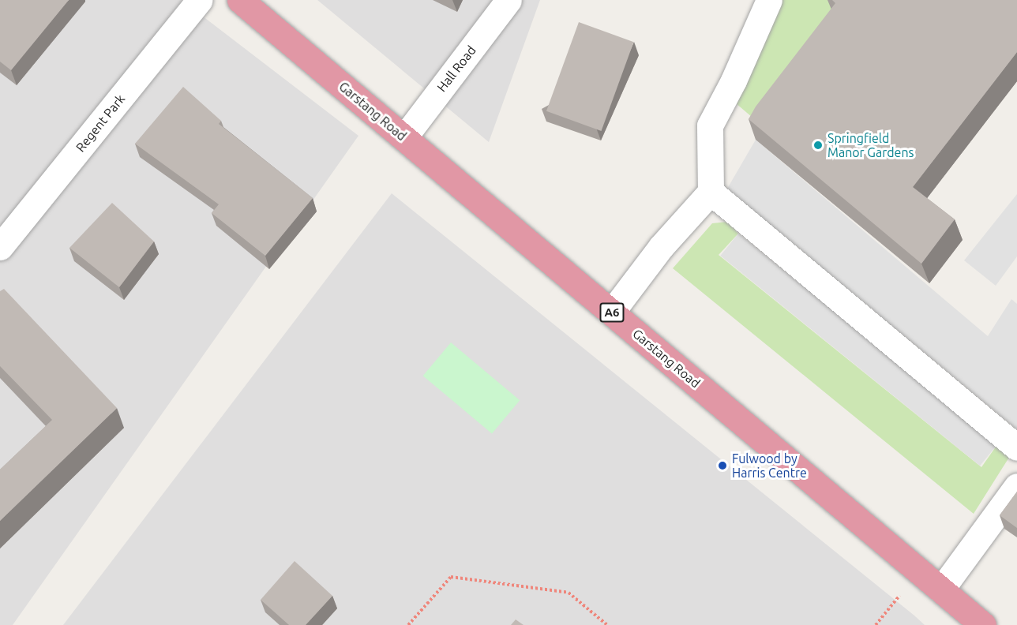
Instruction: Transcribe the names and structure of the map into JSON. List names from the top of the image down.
{
  "streets": {
    "highway": ["Garstang Road", "A6"],
    "street": ["Hall Road", "Regent Park"]
  },
  "crossings": [
    ["Hall Road", "Garstang Road"]
  ],
  "places": ["Springfield Manor Gardens", "Fulwood by Harris Centre"]
}
